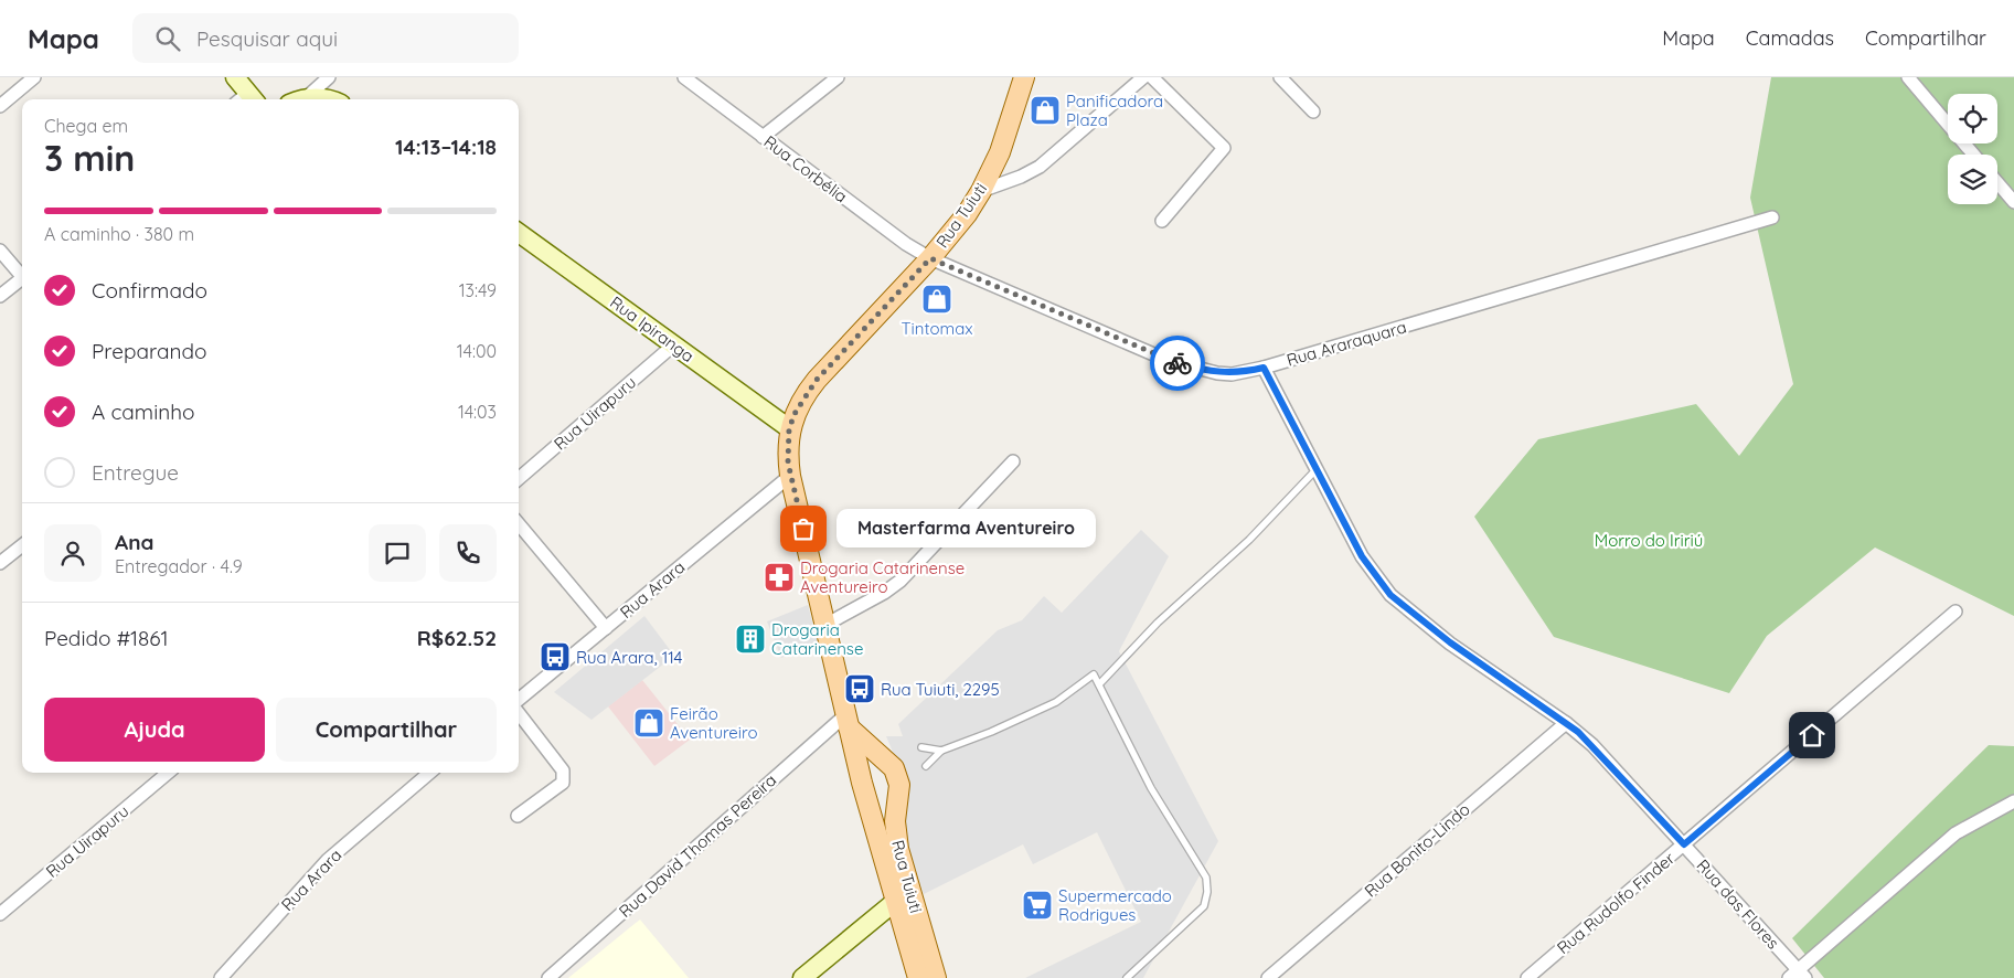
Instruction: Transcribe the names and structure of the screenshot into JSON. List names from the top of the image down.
{
  "streets": {
    "main road": ["Rua Tuiuti"],
    "street": [
      "Rua Corbélia",
      "Rua Ipiranga",
      "Rua Araraquara",
      "Rua Uirapuru",
      "Rua Arara",
      "Rua David Thomas Pereira",
      "Rua Bonito-Lindo",
      "Rua Rudolfo Finder",
      "Rua das Flores"
    ]
  },
  "crossings": [
    ["Rua Corbélia", "Rua Tuiuti"],
    ["Rua Corbélia", "Rua Araraquara"],
    ["Rua Tuiuti", "Rua Ipiranga"],
    ["Rua Tuiuti", "Rua Araraquara"],
    ["Rua Tuiuti", "Rua Arara"],
    ["Rua Tuiuti", "Rua David Thomas Pereira"],
    ["Rua Ipiranga", "Rua Uirapuru"],
    ["Rua Araraquara", "Rua das Flores"],
    ["Rua Bonito-Lindo", "Rua das Flores"],
    ["Rua Rudolfo Finder", "Rua das Flores"]
  ],
  "parks": ["Morro do Iririú"],
  "places": {
    "shop": ["Panificadora Plaza", "Tintomax", "Feirão Aventureiro"],
    "other": ["Masterfarma Aventureiro"],
    "pharmacy": ["Drogaria Catarinense Aventureiro"],
    "building": ["Drogaria Catarinense"],
    "bus stop": ["Rua Arara, 114", "Rua Tuiuti, 2295"],
    "supermarket": ["Supermercado Rodrigues"]
  },
  "page": {
    "header": "Mapa",
    "search": "Pesquisar aqui",
    "nav": ["Mapa", "Camadas", "Compartilhar"],
    "heading": ["3 min", "Chega em", "14:13–14:18"],
    "panel": [
      "Ana",
      "Entregador · 4.9",
      "Pedido #1861",
      "R$62.52"
    ],
    "bar": "A caminho · 380 m",
    "list": [
      ["Confirmado", "13:49"],
      ["Preparando", "14:00"],
      ["A caminho", "14:03"],
      "Entregue"
    ],
    "bubble": "Masterfarma Aventureiro",
    "buttons": ["Ajuda", "Compartilhar"]
  }
}
